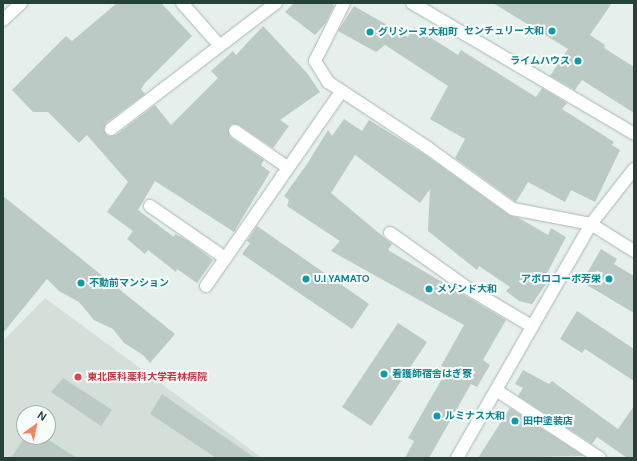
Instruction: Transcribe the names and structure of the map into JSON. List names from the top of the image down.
{
  "places": [
    "センチュリー大和",
    "グリシーヌ大和町",
    "ライムハウス",
    "U.I YAMATO",
    "アポロコーポ芳栄",
    "不動前マンション",
    "メゾンド大和",
    "看護師宿舎はぎ寮",
    "東北医科薬科大学若林病院",
    "ルミナス大和",
    "田中塗装店"
  ],
  "north": "top right"
}
